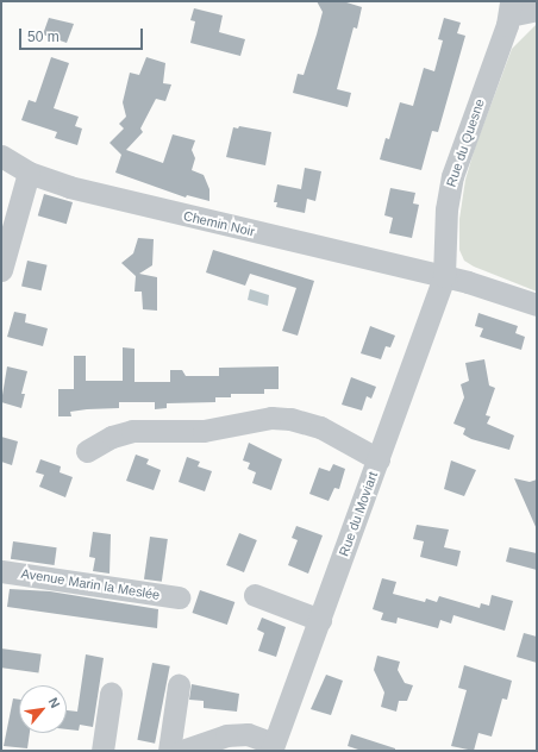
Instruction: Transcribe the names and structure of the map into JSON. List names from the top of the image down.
{
  "streets": {
    "street": [
      "Rue du Quesne",
      "Chemin Noir",
      "Rue du Moviart",
      "Avenue Marin la Meslée"
    ]
  },
  "crossings": [
    ["Rue du Quesne", "Chemin Noir"],
    ["Rue du Quesne", "Rue du Moviart"],
    ["Chemin Noir", "Rue du Moviart"]
  ],
  "scale_bar": "50 m",
  "north": "top right"
}
